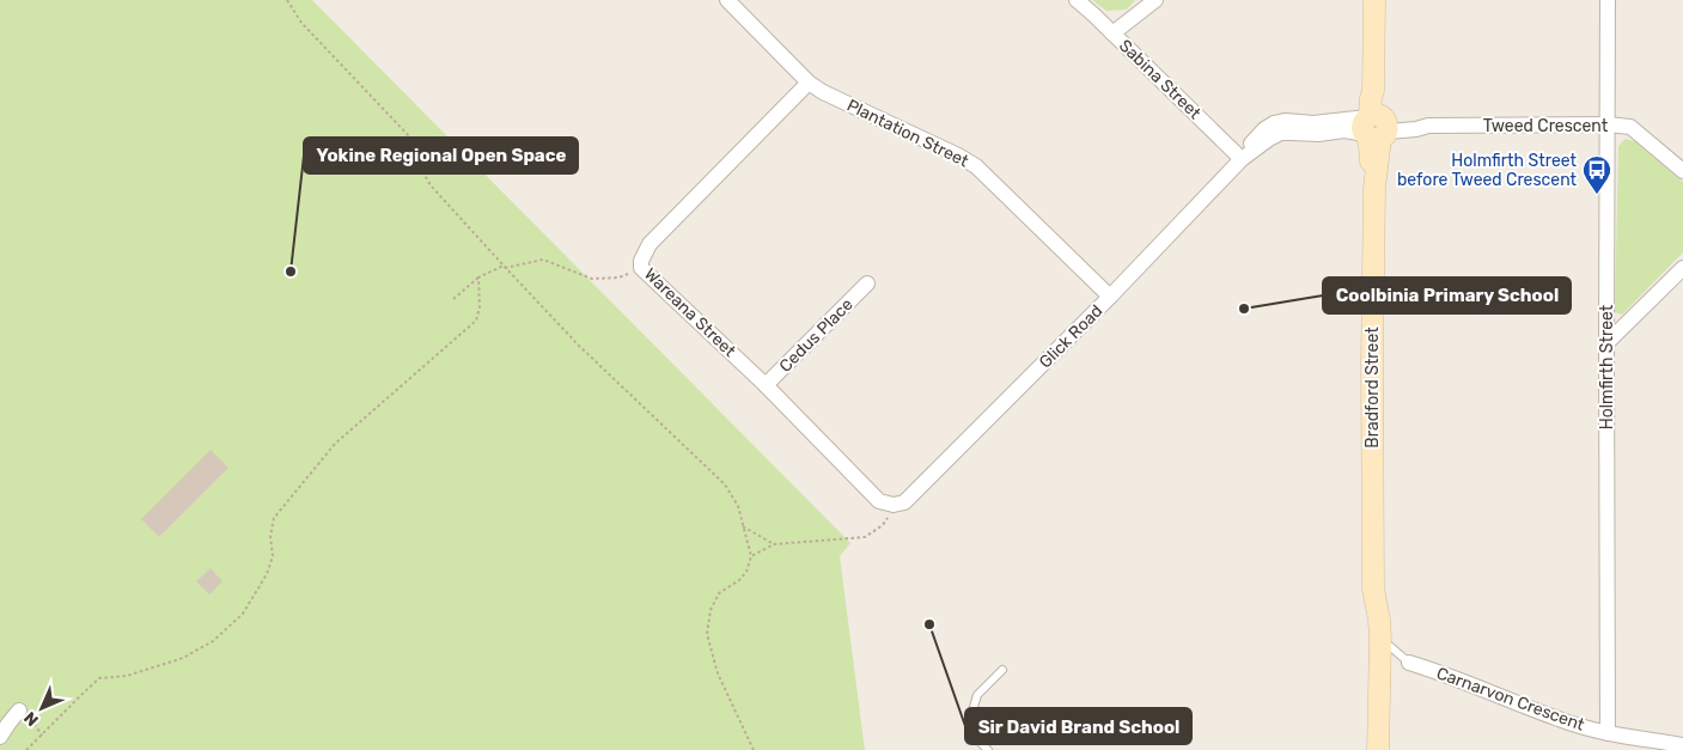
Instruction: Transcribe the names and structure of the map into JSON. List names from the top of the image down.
{
  "streets": {
    "street": [
      "Sabina Street",
      "Tweed Crescent",
      "Plantation Street",
      "Wareana Street",
      "Cedus Place",
      "Glick Road",
      "Holmfirth Street",
      "Bradford Street",
      "Carnarvon Crescent"
    ]
  },
  "crossings": [
    ["Sabina Street", "Glick Road"],
    ["Tweed Crescent", "Glick Road"],
    ["Tweed Crescent", "Holmfirth Street"],
    ["Tweed Crescent", "Bradford Street"],
    ["Plantation Street", "Wareana Street"],
    ["Plantation Street", "Glick Road"],
    ["Wareana Street", "Cedus Place"],
    ["Wareana Street", "Glick Road"],
    ["Glick Road", "Bradford Street"],
    ["Holmfirth Street", "Carnarvon Crescent"]
  ],
  "places": {
    "bus stop": ["Holmfirth Street before Tweed Crescent"],
    "other": ["Yokine Regional Open Space", "Coolbinia Primary School", "Sir David Brand School"]
  },
  "north": "bottom left"
}
